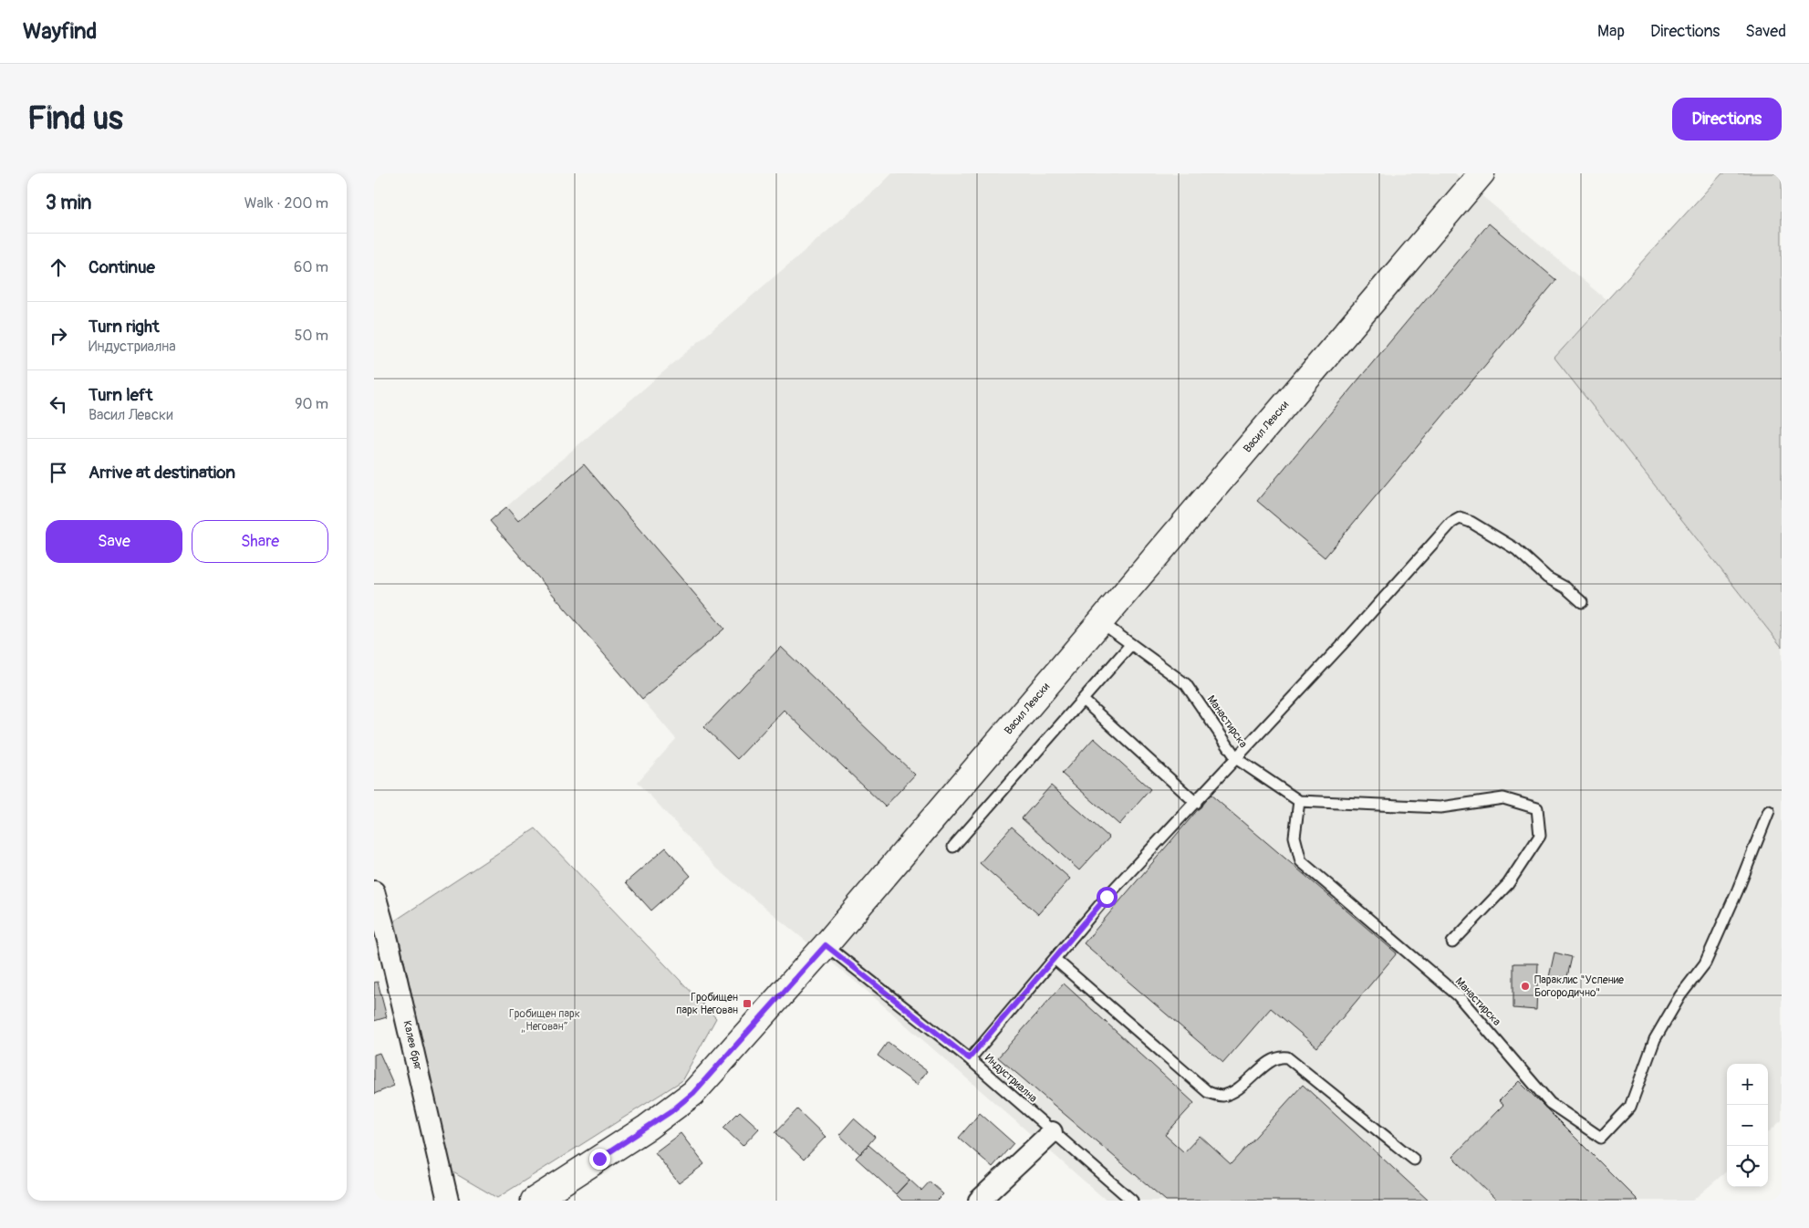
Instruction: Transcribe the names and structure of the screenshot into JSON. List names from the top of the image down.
{
  "streets": {
    "street": ["Васил Левски", "Калев бряг"],
    "lane": ["Манастирска", "Индустриална"]
  },
  "crossings": [
    ["Васил Левски", "Манастирска"],
    ["Васил Левски", "Индустриална"]
  ],
  "parks": ["Гробищен парк „Негован“"],
  "places": {
    "other": ["Параклис \"Успение Богородично\""],
    "transit": ["Гробищен парк Негован"]
  },
  "page": {
    "header": "Wayfind",
    "nav": ["Map", "Directions", "Saved"],
    "buttons": [
      "Directions",
      ["Save", "Share"]
    ],
    "title": "Find us",
    "heading": ["3 min", "Walk · 200 m"],
    "list": [
      ["Continue", "60 m"],
      ["Turn right", "Индустриална", "50 m"],
      ["Turn left", "Васил Левски", "90 m"],
      "Arrive at destination"
    ],
    "map_buttons": ["+", "−"]
  }
}
